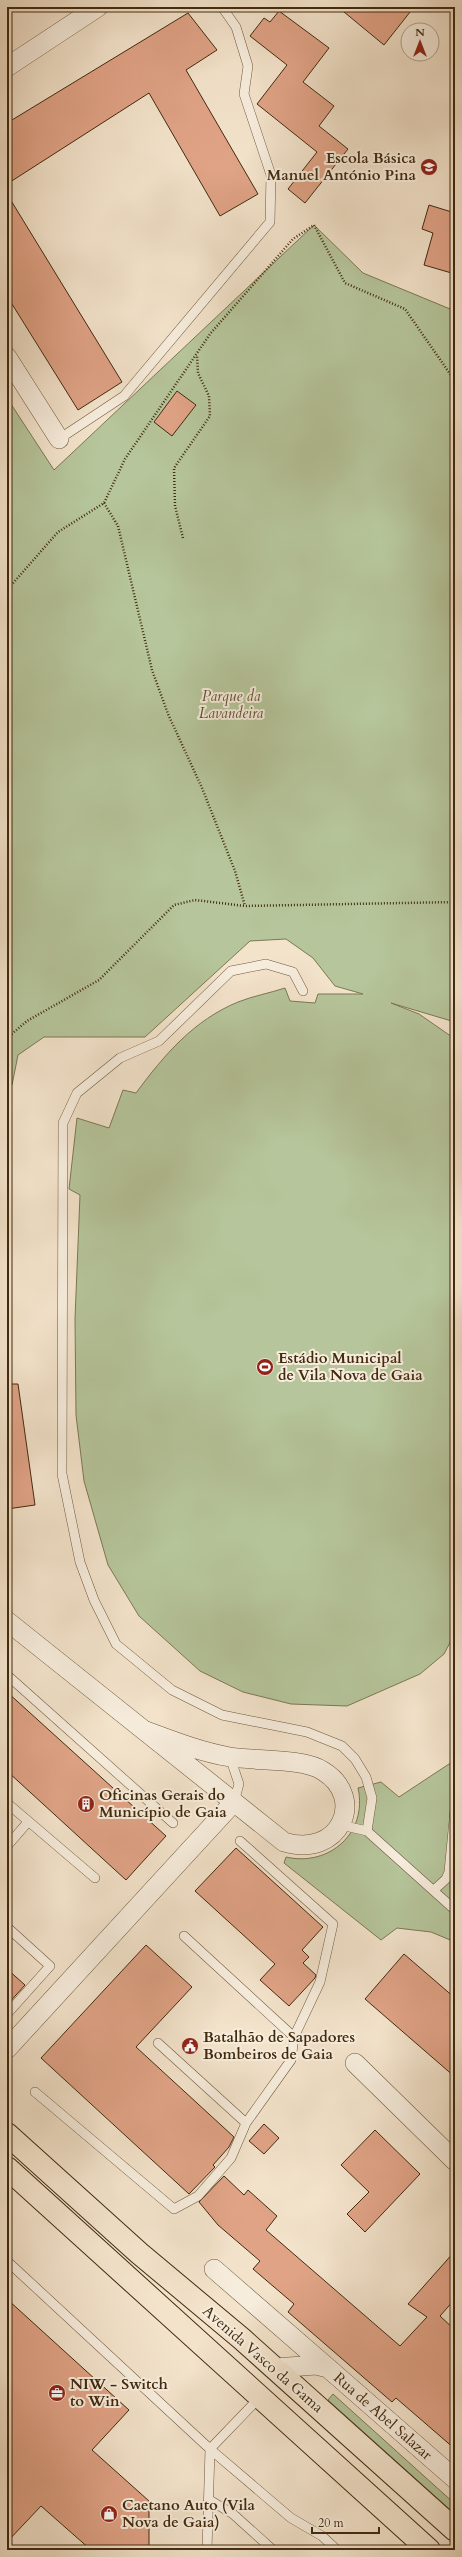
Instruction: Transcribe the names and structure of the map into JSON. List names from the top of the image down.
{
  "streets": {
    "main road": ["Avenida Vasco da Gama"],
    "street": ["Rua de Abel Salazar"]
  },
  "crossings": [
    ["Avenida Vasco da Gama", "Rua de Abel Salazar"]
  ],
  "parks": ["Parque da Lavandeira"],
  "places": {
    "school or university": ["Escola Básica Manuel António Pina"],
    "sports": ["Estádio Municipal de Vila Nova de Gaia"],
    "building": ["Oficinas Gerais do Município de Gaia"],
    "public building": ["Batalhão de Sapadores Bombeiros de Gaia"],
    "office": ["NIW - Switch to Win"],
    "shop": ["Caetano Auto (Vila Nova de Gaia)"]
  },
  "scale_bar": "20 m",
  "north": "top"
}
